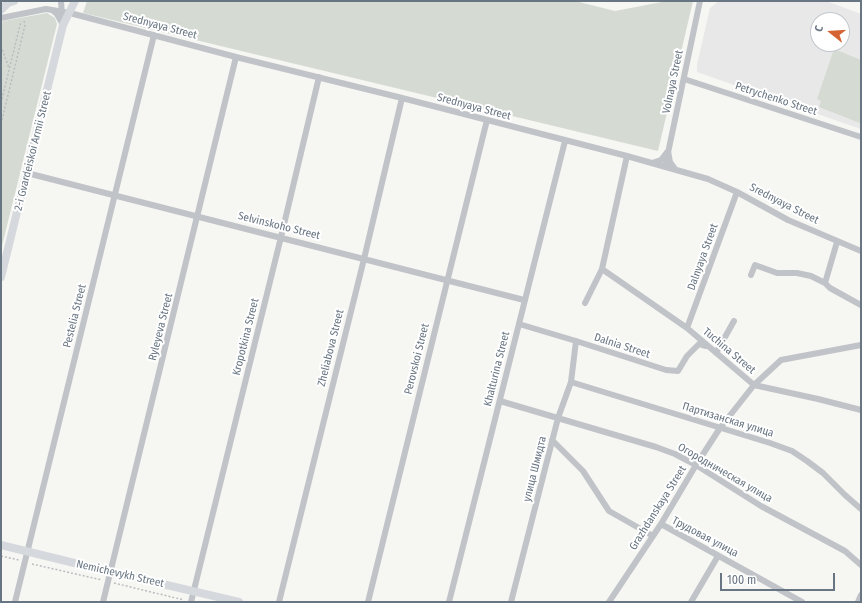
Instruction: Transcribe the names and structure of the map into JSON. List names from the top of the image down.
{
  "streets": {
    "main road": ["2-i Gvardeiskoi Armii Street", "Nemichevykh Street"],
    "street": [
      "Srednyaya Street",
      "Volnaya Street",
      "Petrychenko Street",
      "Selvinskoho Street",
      "Dalnyaya Street",
      "Pestelia Street",
      "Ryleyeva Street",
      "Kropotkina Street",
      "Dalnia Street",
      "Zheliabova Street",
      "Tuchina Street",
      "Perovskoi Street",
      "Khalturina Street",
      "Партизанская улица",
      "улица Шмидта",
      "Огородническая улица",
      "Grazhdanskaya Street",
      "Трудовая улица"
    ]
  },
  "crossings": [
    ["Srednyaya Street", "Volnaya Street"],
    ["Srednyaya Street", "2-i Gvardeiskoi Armii Street"],
    ["Srednyaya Street", "Dalnyaya Street"],
    ["Srednyaya Street", "Pestelia Street"],
    ["Srednyaya Street", "Ryleyeva Street"],
    ["Srednyaya Street", "Kropotkina Street"],
    ["Srednyaya Street", "Zheliabova Street"],
    ["Srednyaya Street", "Perovskoi Street"],
    ["Srednyaya Street", "Khalturina Street"],
    ["Volnaya Street", "Petrychenko Street"],
    ["2-i Gvardeiskoi Armii Street", "Selvinskoho Street"],
    ["Selvinskoho Street", "Pestelia Street"],
    ["Selvinskoho Street", "Ryleyeva Street"],
    ["Selvinskoho Street", "Kropotkina Street"],
    ["Selvinskoho Street", "Zheliabova Street"],
    ["Selvinskoho Street", "Perovskoi Street"],
    ["Selvinskoho Street", "Khalturina Street"],
    ["Dalnyaya Street", "Tuchina Street"],
    ["Pestelia Street", "Nemichevykh Street"],
    ["Ryleyeva Street", "Nemichevykh Street"],
    ["Kropotkina Street", "Nemichevykh Street"],
    ["Dalnia Street", "Tuchina Street"],
    ["Dalnia Street", "Khalturina Street"],
    ["Dalnia Street", "улица Шмидта"],
    ["Tuchina Street", "Grazhdanskaya Street"],
    ["Khalturina Street", "Огородническая улица"],
    ["Партизанская улица", "улица Шмидта"],
    ["Партизанская улица", "Grazhdanskaya Street"],
    ["улица Шмидта", "Огородническая улица"],
    ["Огородническая улица", "Grazhdanskaya Street"],
    ["Grazhdanskaya Street", "Трудовая улица"]
  ],
  "scale_bar": "100 m",
  "north": "left"
}
